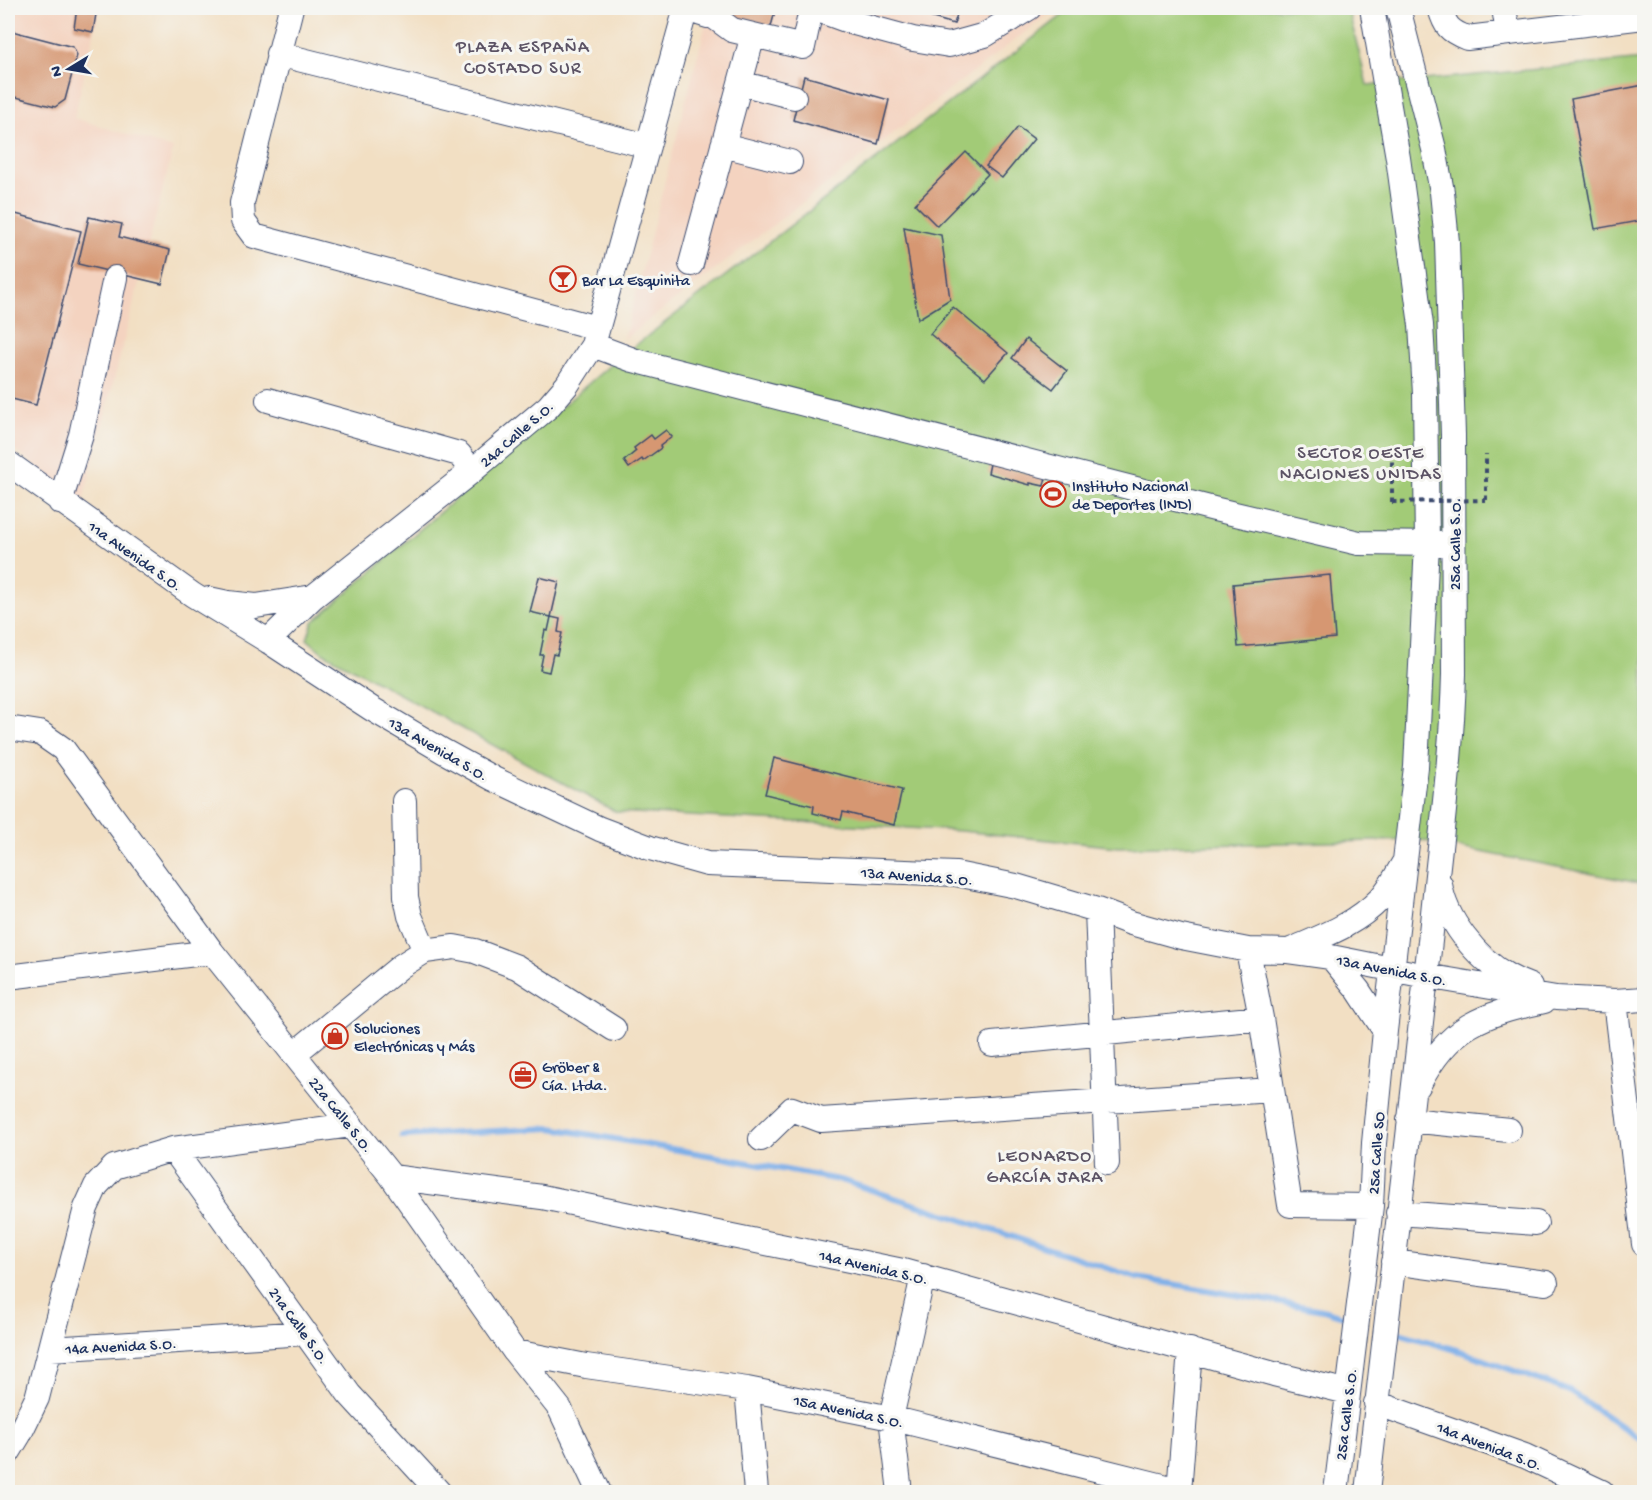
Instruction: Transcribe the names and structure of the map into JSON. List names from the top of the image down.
{
  "streets": {
    "street": [
      "24a Calle S.O.",
      "25a Calle S.O.",
      "11a Avenida S.O.",
      "13a Avenida S.O.",
      "22a Calle S.O.",
      "25a Calle SO",
      "14a Avenida S.O.",
      "21a Calle S.O.",
      "15a Avenida S.O."
    ]
  },
  "crossings": [
    ["24a Calle S.O.", "11a Avenida S.O."],
    ["24a Calle S.O.", "13a Avenida S.O."],
    ["25a Calle S.O.", "13a Avenida S.O."],
    ["25a Calle S.O.", "25a Calle SO"],
    ["25a Calle S.O.", "14a Avenida S.O."],
    ["11a Avenida S.O.", "13a Avenida S.O."],
    ["13a Avenida S.O.", "25a Calle SO"],
    ["22a Calle S.O.", "14a Avenida S.O."],
    ["22a Calle S.O.", "15a Avenida S.O."],
    ["14a Avenida S.O.", "21a Calle S.O."]
  ],
  "districts": ["PLAZA ESPAÑA COSTADO SUR", "SECTOR OESTE NACIONES UNIDAS", "LEONARDO GARCÍA JARA"],
  "places": {
    "bar": ["Bar La Esquinita"],
    "sports": ["Instituto Nacional de Deportes (IND)"],
    "shop": ["Soluciones Electrónicas y Más"],
    "office": ["Gröber & Cía. Ltda."]
  },
  "north": "left"
}
